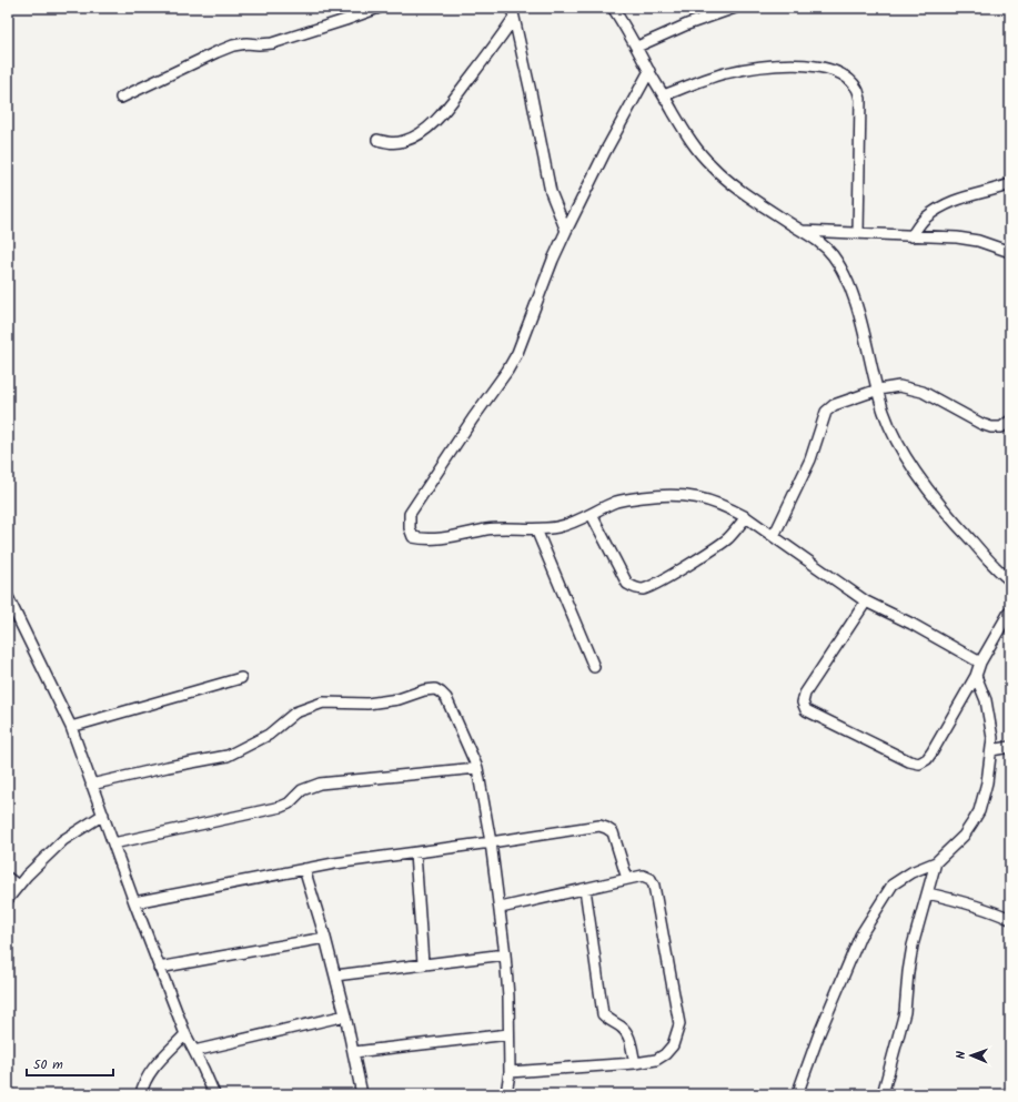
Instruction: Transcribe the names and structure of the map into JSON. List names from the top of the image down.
{
  "scale_bar": "50 m",
  "north": "left"
}
